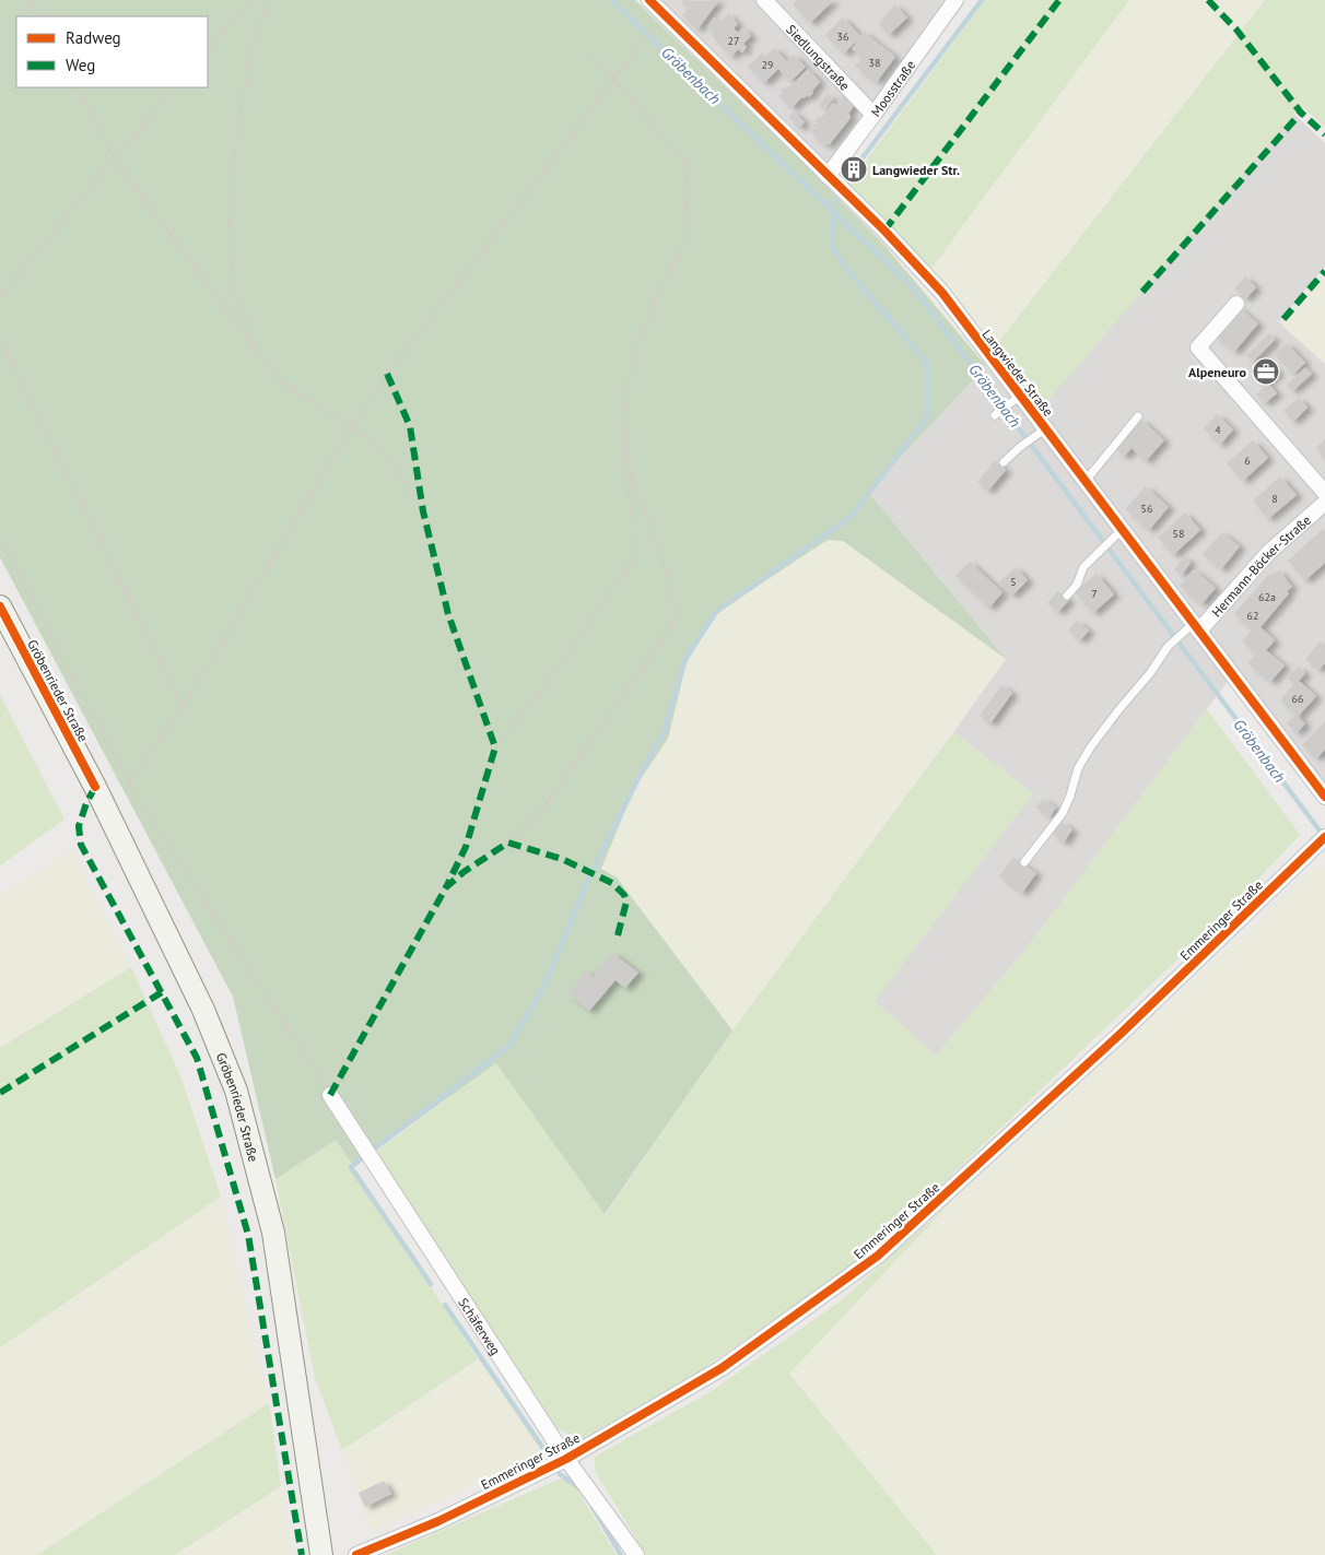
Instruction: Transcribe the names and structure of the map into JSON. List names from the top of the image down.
{
  "streets": {
    "street": [
      "Siedlungstraße",
      "Moosstraße",
      "Langwieder Straße",
      "Hermann-Böcker-Straße",
      "Gröbenrieder Straße",
      "Emmeringer Straße",
      "Schäferweg"
    ]
  },
  "crossings": [
    ["Siedlungstraße", "Moosstraße"],
    ["Moosstraße", "Langwieder Straße"],
    ["Langwieder Straße", "Hermann-Böcker-Straße"],
    ["Emmeringer Straße", "Schäferweg"]
  ],
  "water": ["Gröbenbach"],
  "places": {
    "building": ["Langwieder Str."],
    "office": ["Alpeneuro"]
  },
  "house_numbers": [
    "36",
    "27",
    "38",
    "29",
    "4",
    "6",
    "8",
    "56",
    "58",
    "5",
    "7",
    "62a",
    "62",
    "66"
  ],
  "legend": ["Radweg", "Weg"]
}
